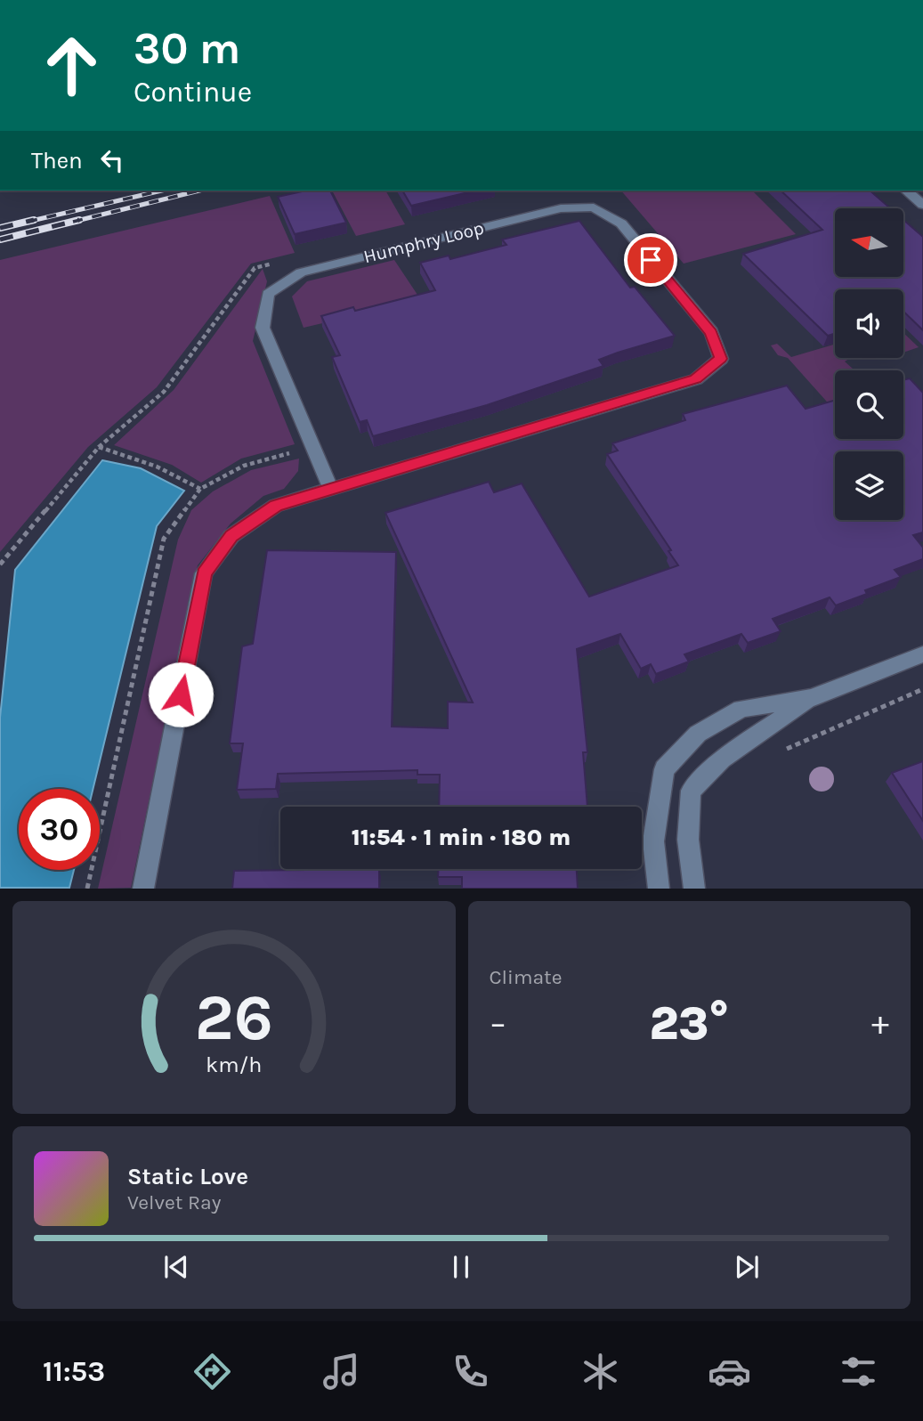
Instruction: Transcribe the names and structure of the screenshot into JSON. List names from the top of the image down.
{
  "streets": {
    "street": ["Humphry Loop"]
  },
  "north": "left",
  "page": {
    "turn": ["30 m", "Continue"],
    "then": "Then",
    "limit": "30",
    "trip": "11:54 · 1 min · 180 m",
    "tile": "Climate",
    "heat": ["−", "23°", "+"],
    "song": ["Static Love", "Velvet Ray"],
    "tabs": "11:53",
    "gauge": ["26", "km/h"]
  }
}
